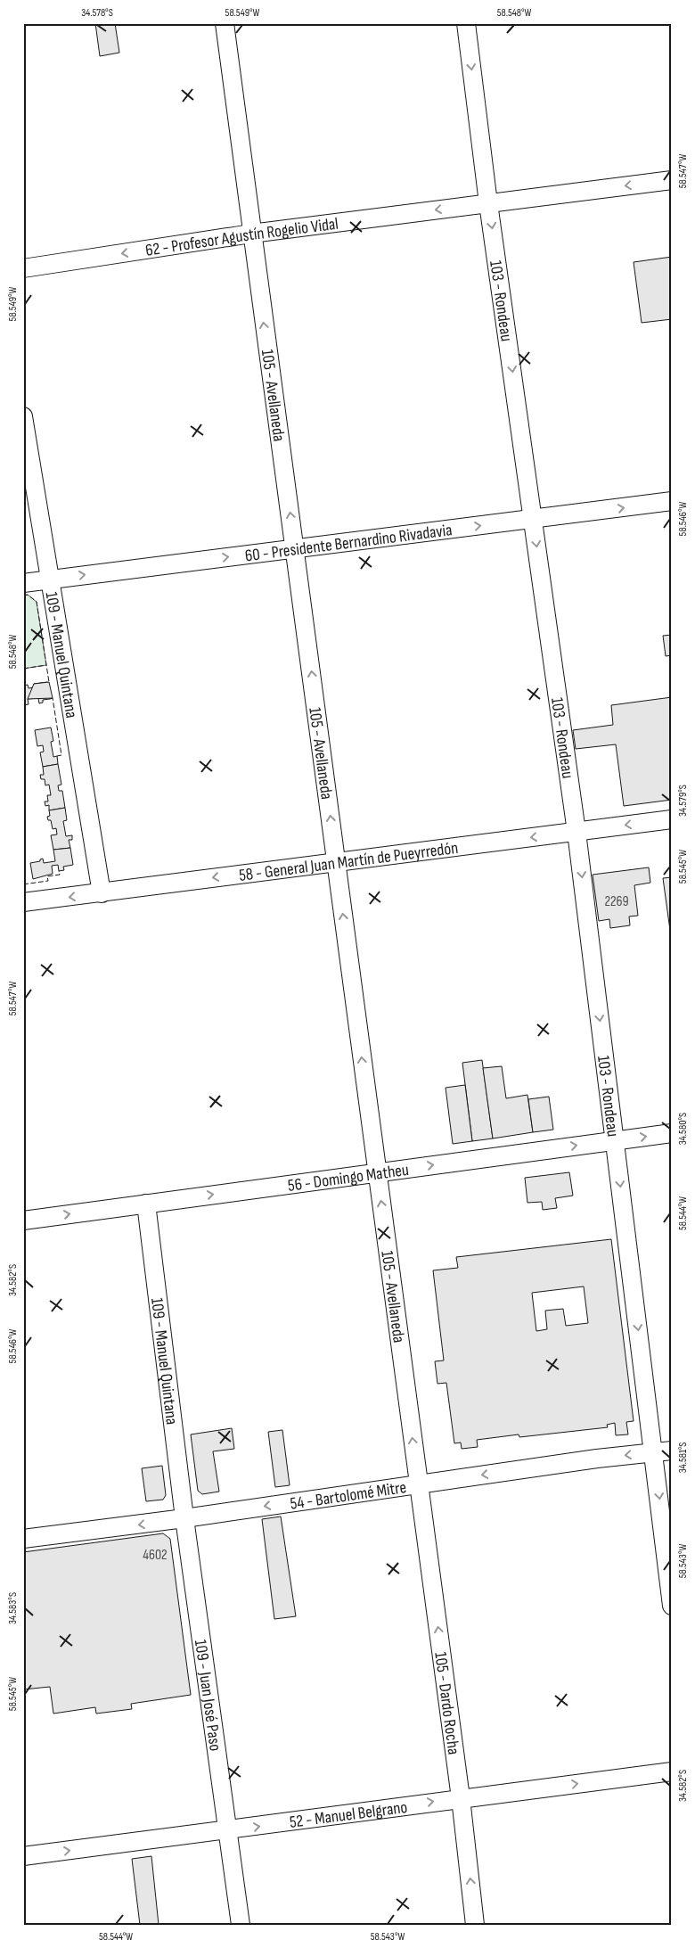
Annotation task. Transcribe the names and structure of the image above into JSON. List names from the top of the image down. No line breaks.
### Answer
{"streets":{"street":["62 - Profesor Agustín Rogelio Vidal","103 - Rondeau","105 - Avellaneda","60 - Presidente Bernardino Rivadavia","109 - Manuel Quintana","58 - General Juan Martín de Pueyrredón","56 - Domingo Matheu","54 - Bartolomé Mitre","109 - Juan José Paso","105 - Dardo Rocha","52 - Manuel Belgrano"]},"crossings":[["62 - Profesor Agustín Rogelio Vidal","103 - Rondeau"],["62 - Profesor Agustín Rogelio Vidal","105 - Avellaneda"],["103 - Rondeau","60 - Presidente Bernardino Rivadavia"],["103 - Rondeau","58 - General Juan Martín de Pueyrredón"],["103 - Rondeau","56 - Domingo Matheu"],["103 - Rondeau","54 - Bartolomé Mitre"],["105 - Avellaneda","60 - Presidente Bernardino Rivadavia"],["105 - Avellaneda","58 - General Juan Martín de Pueyrredón"],["105 - Avellaneda","56 - Domingo Matheu"],["105 - Avellaneda","54 - Bartolomé Mitre"],["105 - Avellaneda","105 - Dardo Rocha"],["60 - Presidente Bernardino Rivadavia","109 - Manuel Quintana"],["109 - Manuel Quintana","58 - General Juan Martín de Pueyrredón"],["109 - Manuel Quintana","56 - Domingo Matheu"],["109 - Manuel Quintana","54 - Bartolomé Mitre"],["109 - Manuel Quintana","109 - Juan José Paso"],["54 - Bartolomé Mitre","109 - Juan José Paso"],["54 - Bartolomé Mitre","105 - Dardo Rocha"],["109 - Juan José Paso","52 - Manuel Belgrano"],["105 - Dardo Rocha","52 - Manuel Belgrano"]],"one_way":["62 - Profesor Agustín Rogelio Vidal","103 - Rondeau","105 - Avellaneda","60 - Presidente Bernardino Rivadavia","58 - General Juan Martín de Pueyrredón","56 - Domingo Matheu","54 - Bartolomé Mitre","105 - Dardo Rocha","52 - Manuel Belgrano"],"house_numbers":["2269","4602"],"coordinates":["34.578°S","58.549°W","58.548°W","58.547°W","58.546°W","34.579°S","58.545°W","34.580°S","58.544°W","34.582°S","34.581°S","58.543°W","34.583°S"]}
